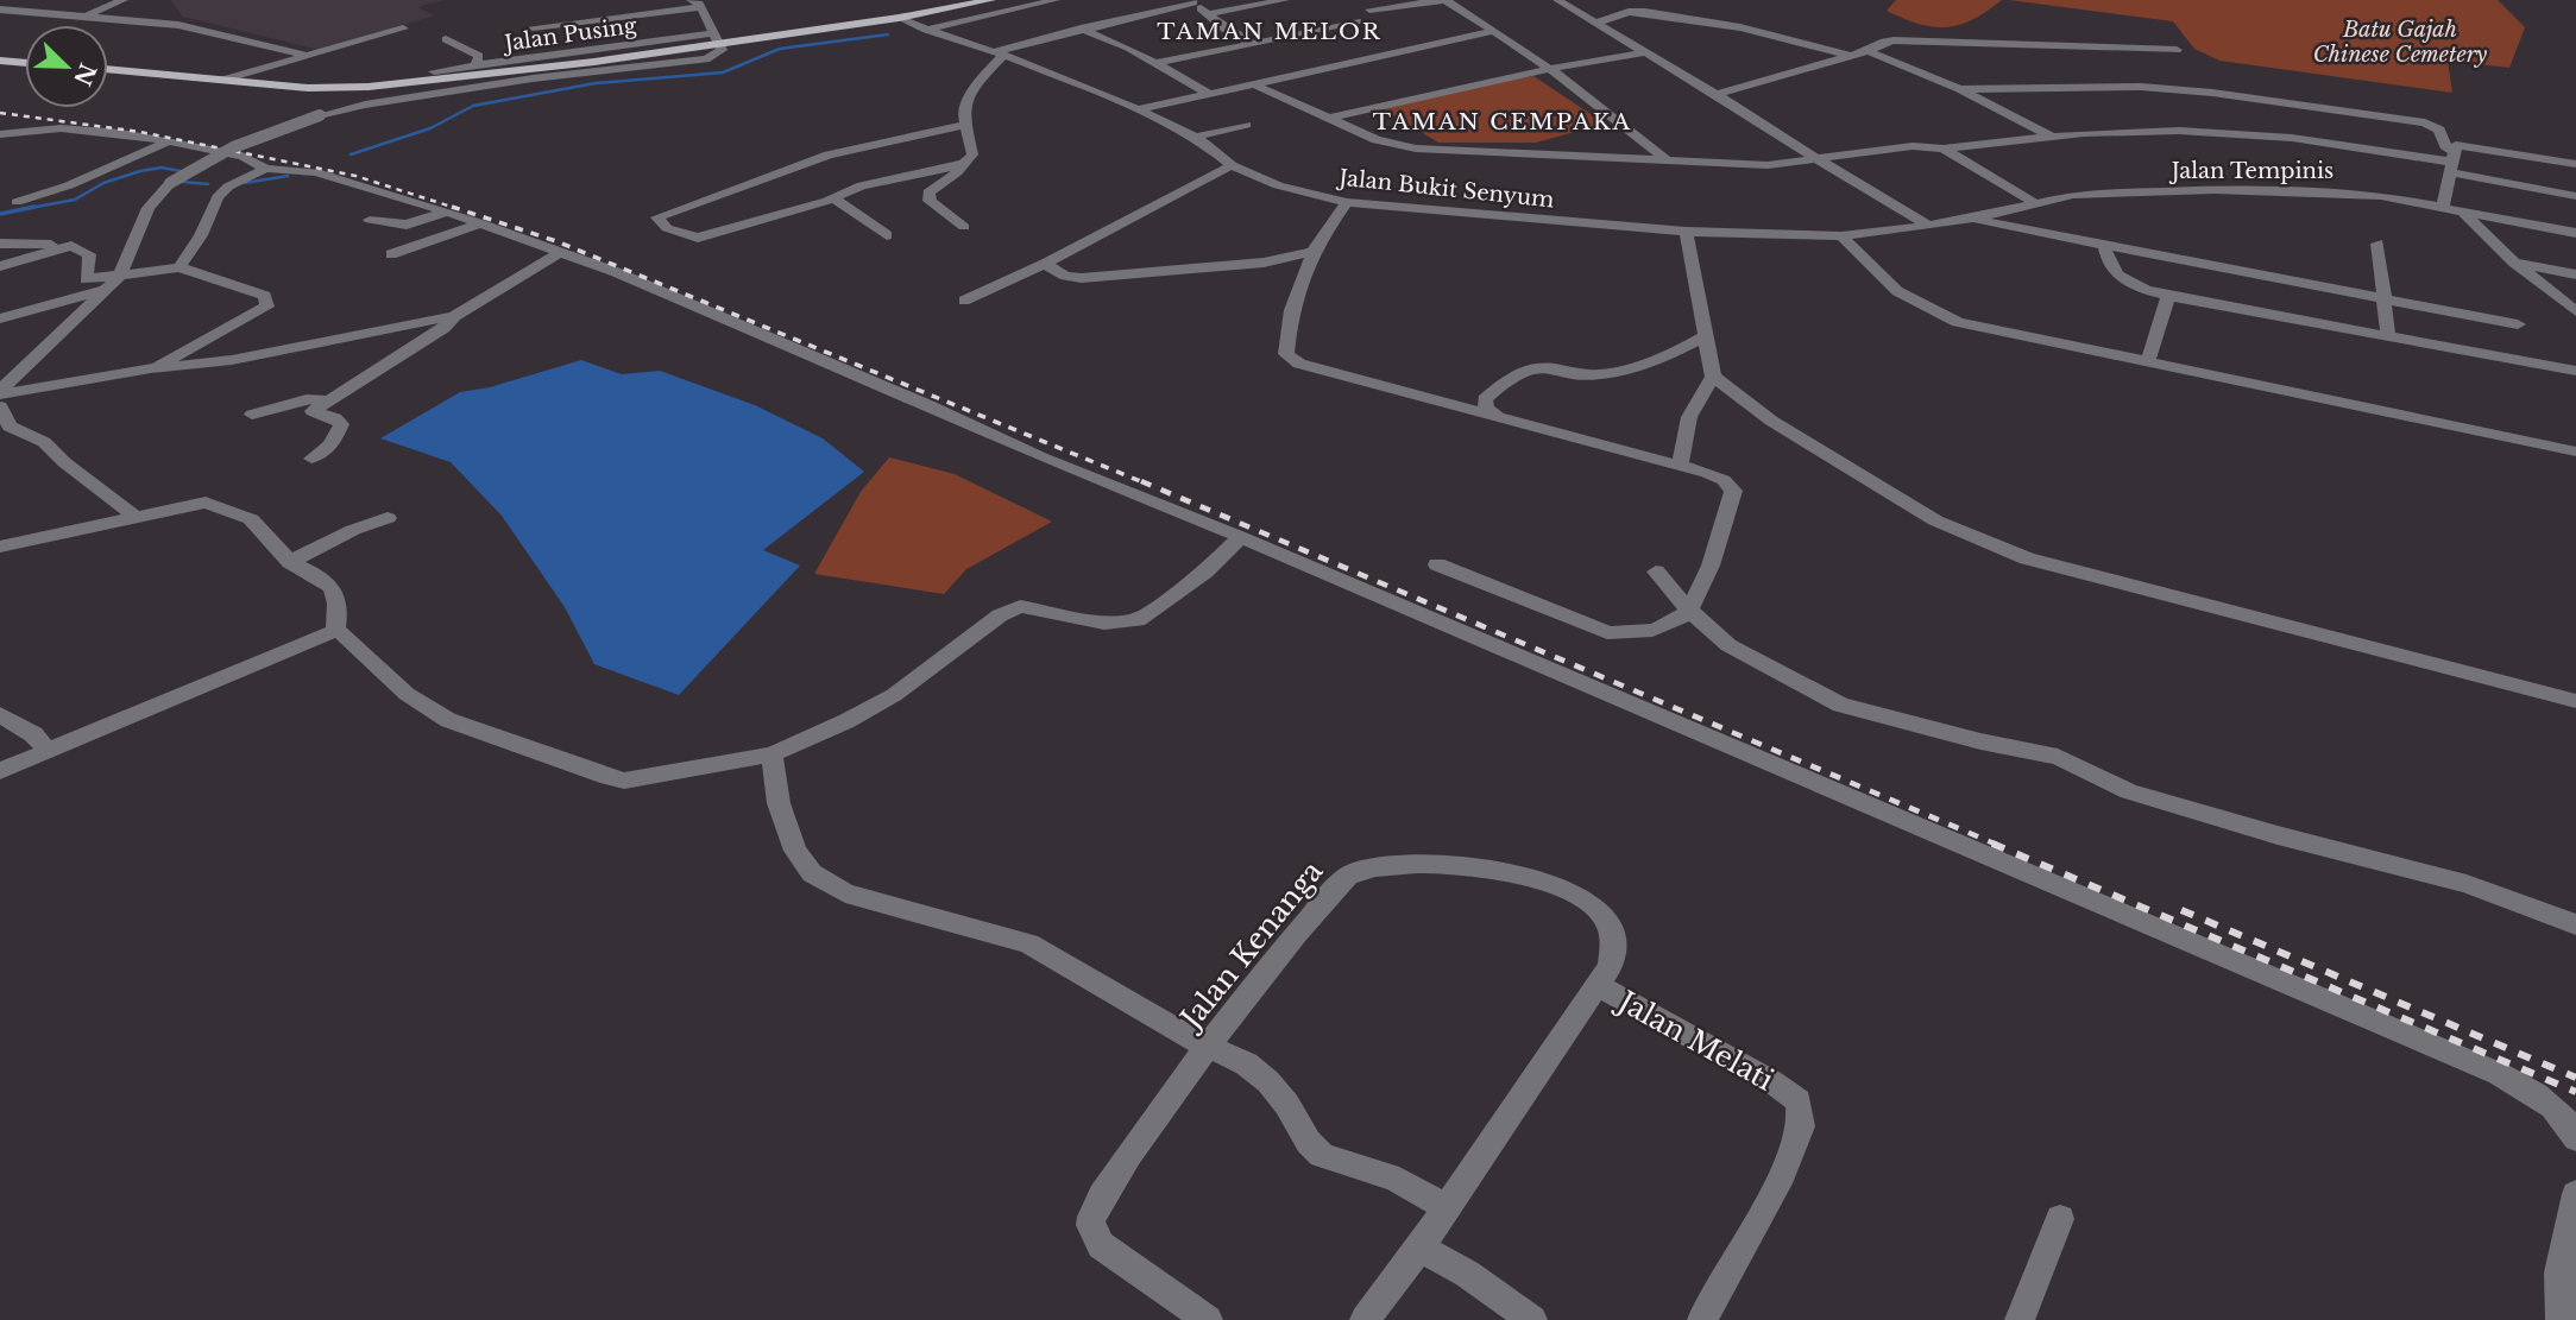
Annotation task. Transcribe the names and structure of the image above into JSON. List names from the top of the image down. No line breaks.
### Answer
{"streets":{"street":["Jalan Pusing","Jalan Tempinis","Jalan Bukit Senyum","Jalan Kenanga","Jalan Melati"]},"crossings":[["Jalan Tempinis","Jalan Bukit Senyum"],["Jalan Kenanga","Jalan Melati"]],"districts":["TAMAN MELOR","TAMAN CEMPAKA"],"parks":["Batu Gajah Chinese Cemetery"],"north":"bottom right"}
